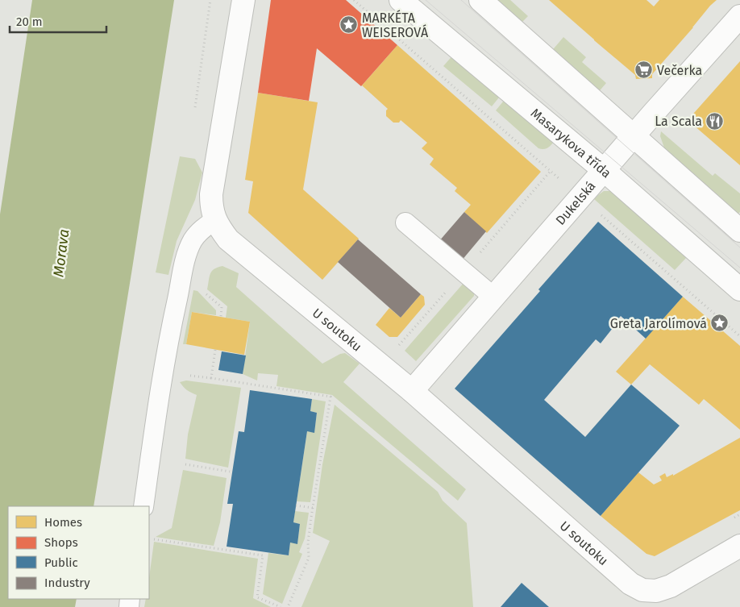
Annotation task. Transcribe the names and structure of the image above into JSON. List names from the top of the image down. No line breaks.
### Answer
{"streets":{"street":["Masarykova třída","Dukelská","U soutoku"]},"crossings":[["Masarykova třída","Dukelská"],["Dukelská","U soutoku"]],"water":["Morava"],"places":{"place":["MARKÉTA WEISEROVÁ","Greta Jarolímová"],"supermarket":["Večerka"],"restaurant":["La Scala"]},"legend":["Homes","Shops","Public","Industry"],"scale_bar":"20 m"}
